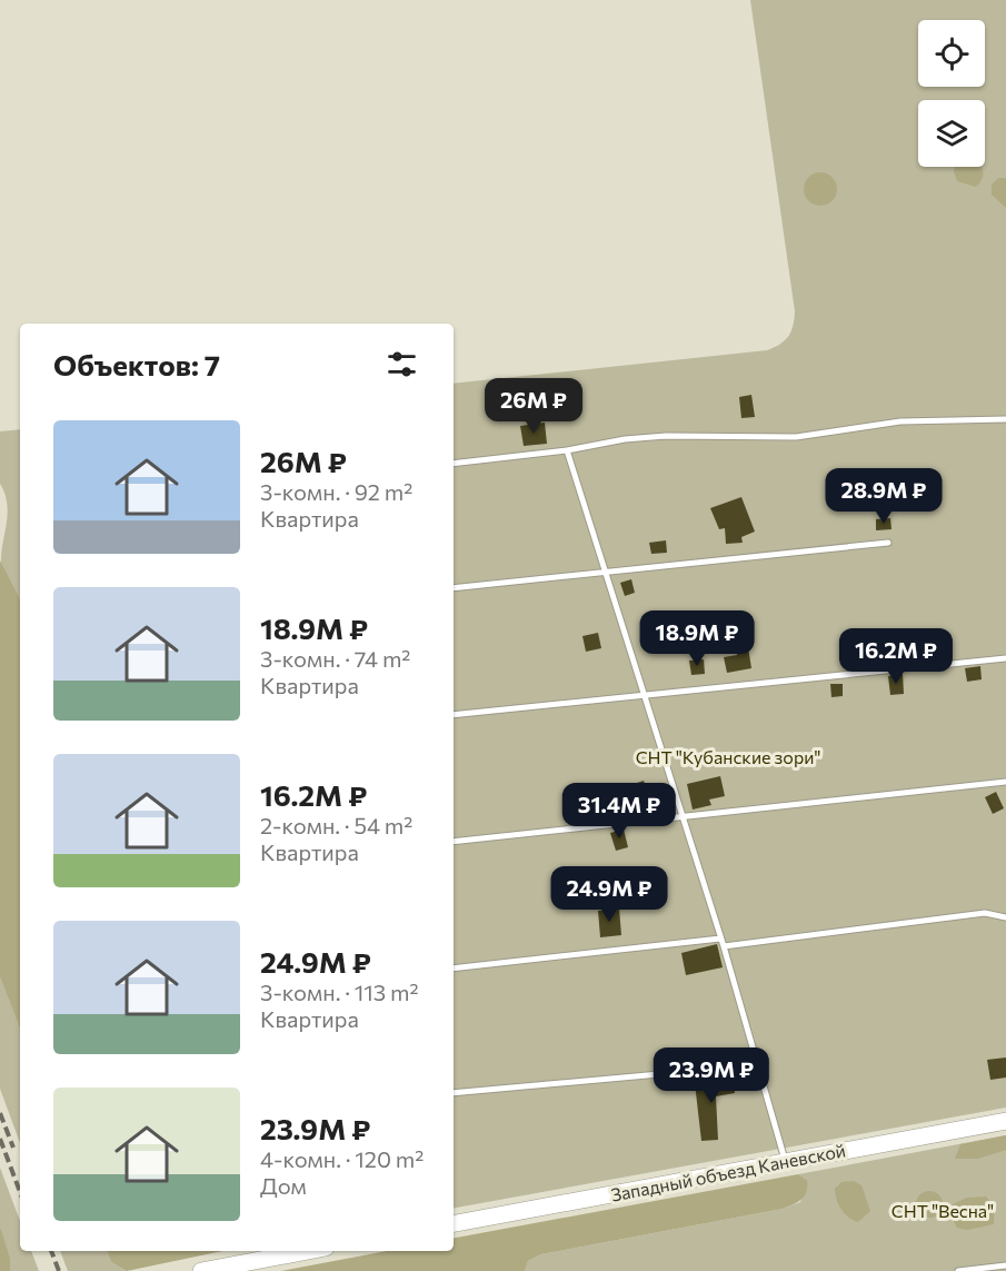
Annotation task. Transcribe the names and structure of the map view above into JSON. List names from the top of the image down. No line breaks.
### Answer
{"streets":{"main road":["Западный объезд Каневской"]},"parks":["СНТ \"Кубанские зори\"","СНТ \"Весна\""],"page":{"heading":"Объектов: 7","price":["26M ₽","28.9M ₽","18.9M ₽","16.2M ₽","31.4M ₽","24.9M ₽","23.9M ₽"],"list":[{"name":"26M ₽","note":"3-комн. · 92 m² · Квартира"},{"name":"18.9M ₽","note":"3-комн. · 74 m² · Квартира"},{"name":"16.2M ₽","note":"2-комн. · 54 m² · Квартира"},{"name":"24.9M ₽","note":"3-комн. · 113 m² · Квартира"},{"name":"23.9M ₽","note":"4-комн. · 120 m² · Дом"}]}}
